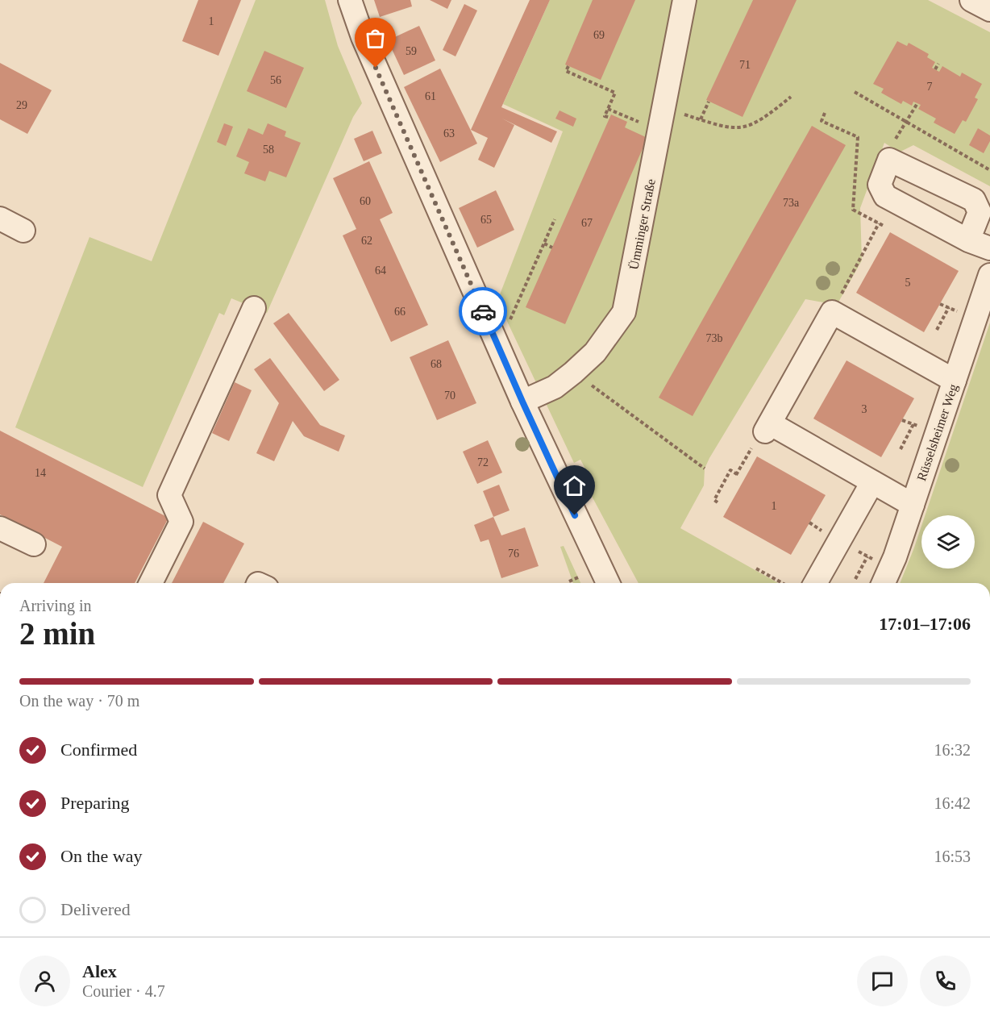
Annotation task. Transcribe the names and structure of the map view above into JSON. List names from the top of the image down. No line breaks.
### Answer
{"streets":{"street":["Ümminger Straße","Rüsselsheimer Weg"]},"house_numbers":["1","69","59","71","56","7","61","29","63","58","60","73a","65","67","62","64","5","66","73b","68","70","3","72","14","1","76"],"page":{"heading":["2 min","Arriving in","17:01–17:06"],"panel":["Alex","Courier · 4.7"],"bar":"On the way · 70 m","list":[["Confirmed","16:32"],["Preparing","16:42"],["On the way","16:53"],"Delivered"]}}
